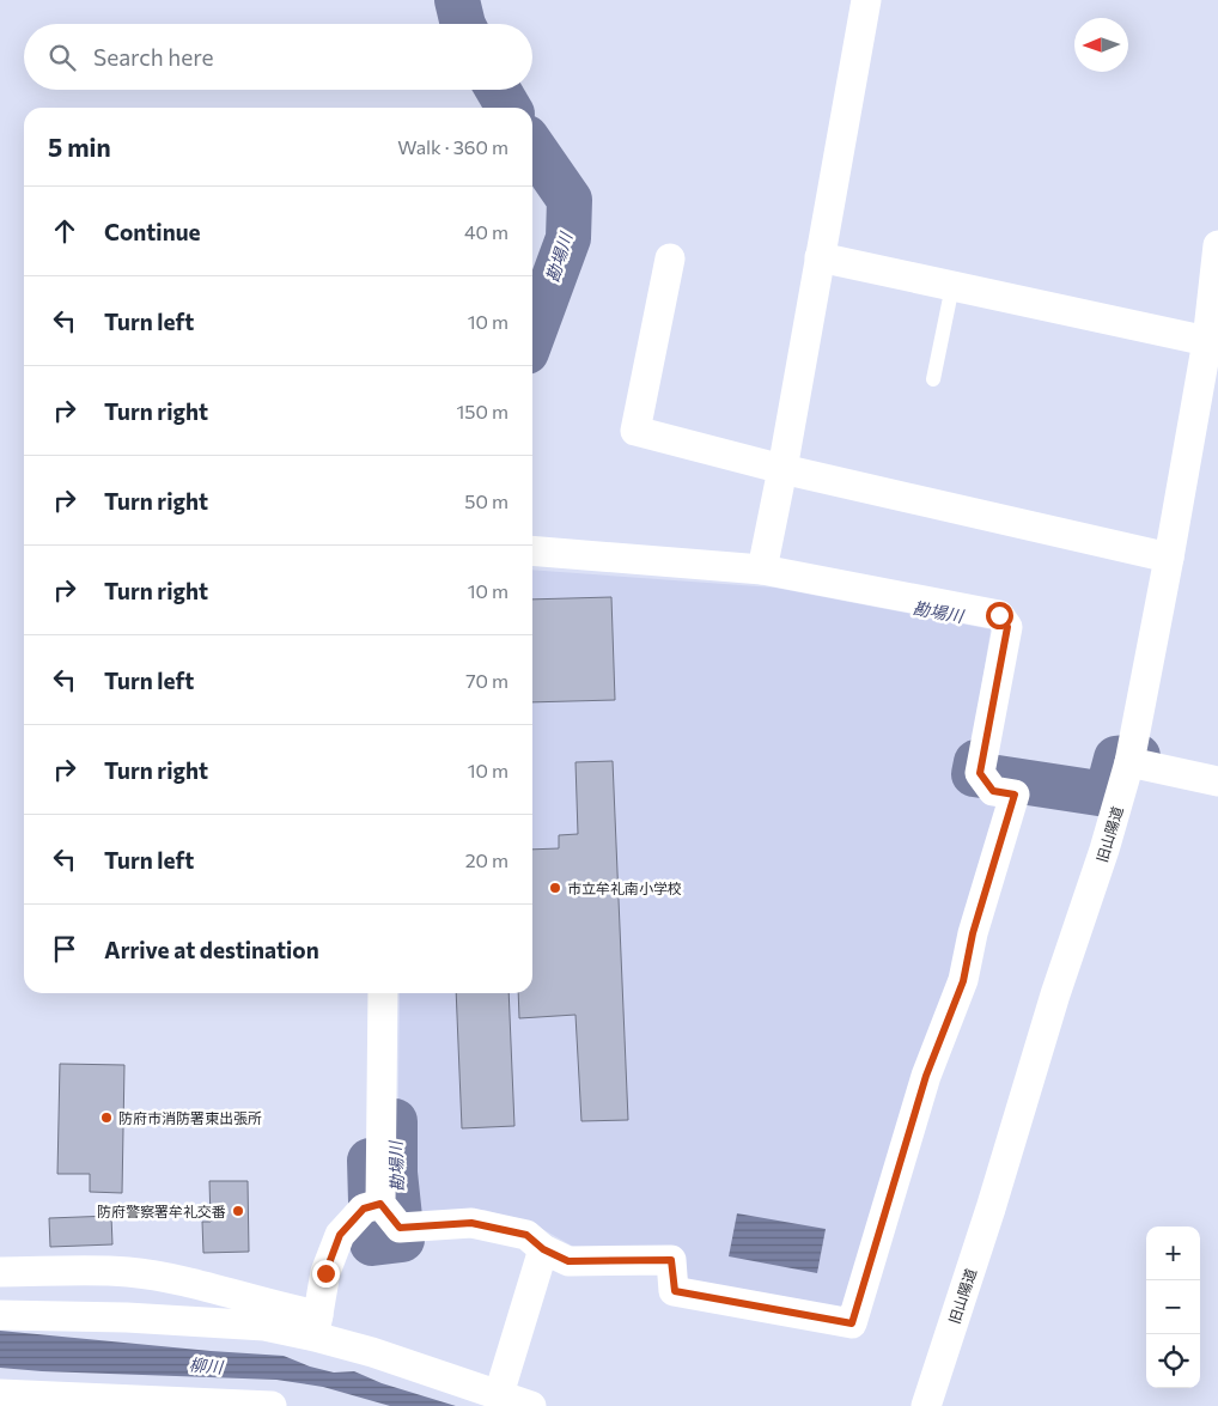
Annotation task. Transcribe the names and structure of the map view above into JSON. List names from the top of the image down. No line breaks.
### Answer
{"streets":{"street":["旧山陽道"]},"water":["勘場川","柳川"],"places":["市立牟礼南小学校","防府市消防署東出張所","防府警察署牟礼交番"],"north":"left","page":{"search":"Search here","heading":["5 min","Walk · 360 m"],"list":[["Continue","40 m"],["Turn left","10 m"],["Turn right","150 m"],["Turn right","50 m"],["Turn right","10 m"],["Turn left","70 m"],["Turn right","10 m"],["Turn left","20 m"],"Arrive at destination"],"map_buttons":["+","−"]}}
